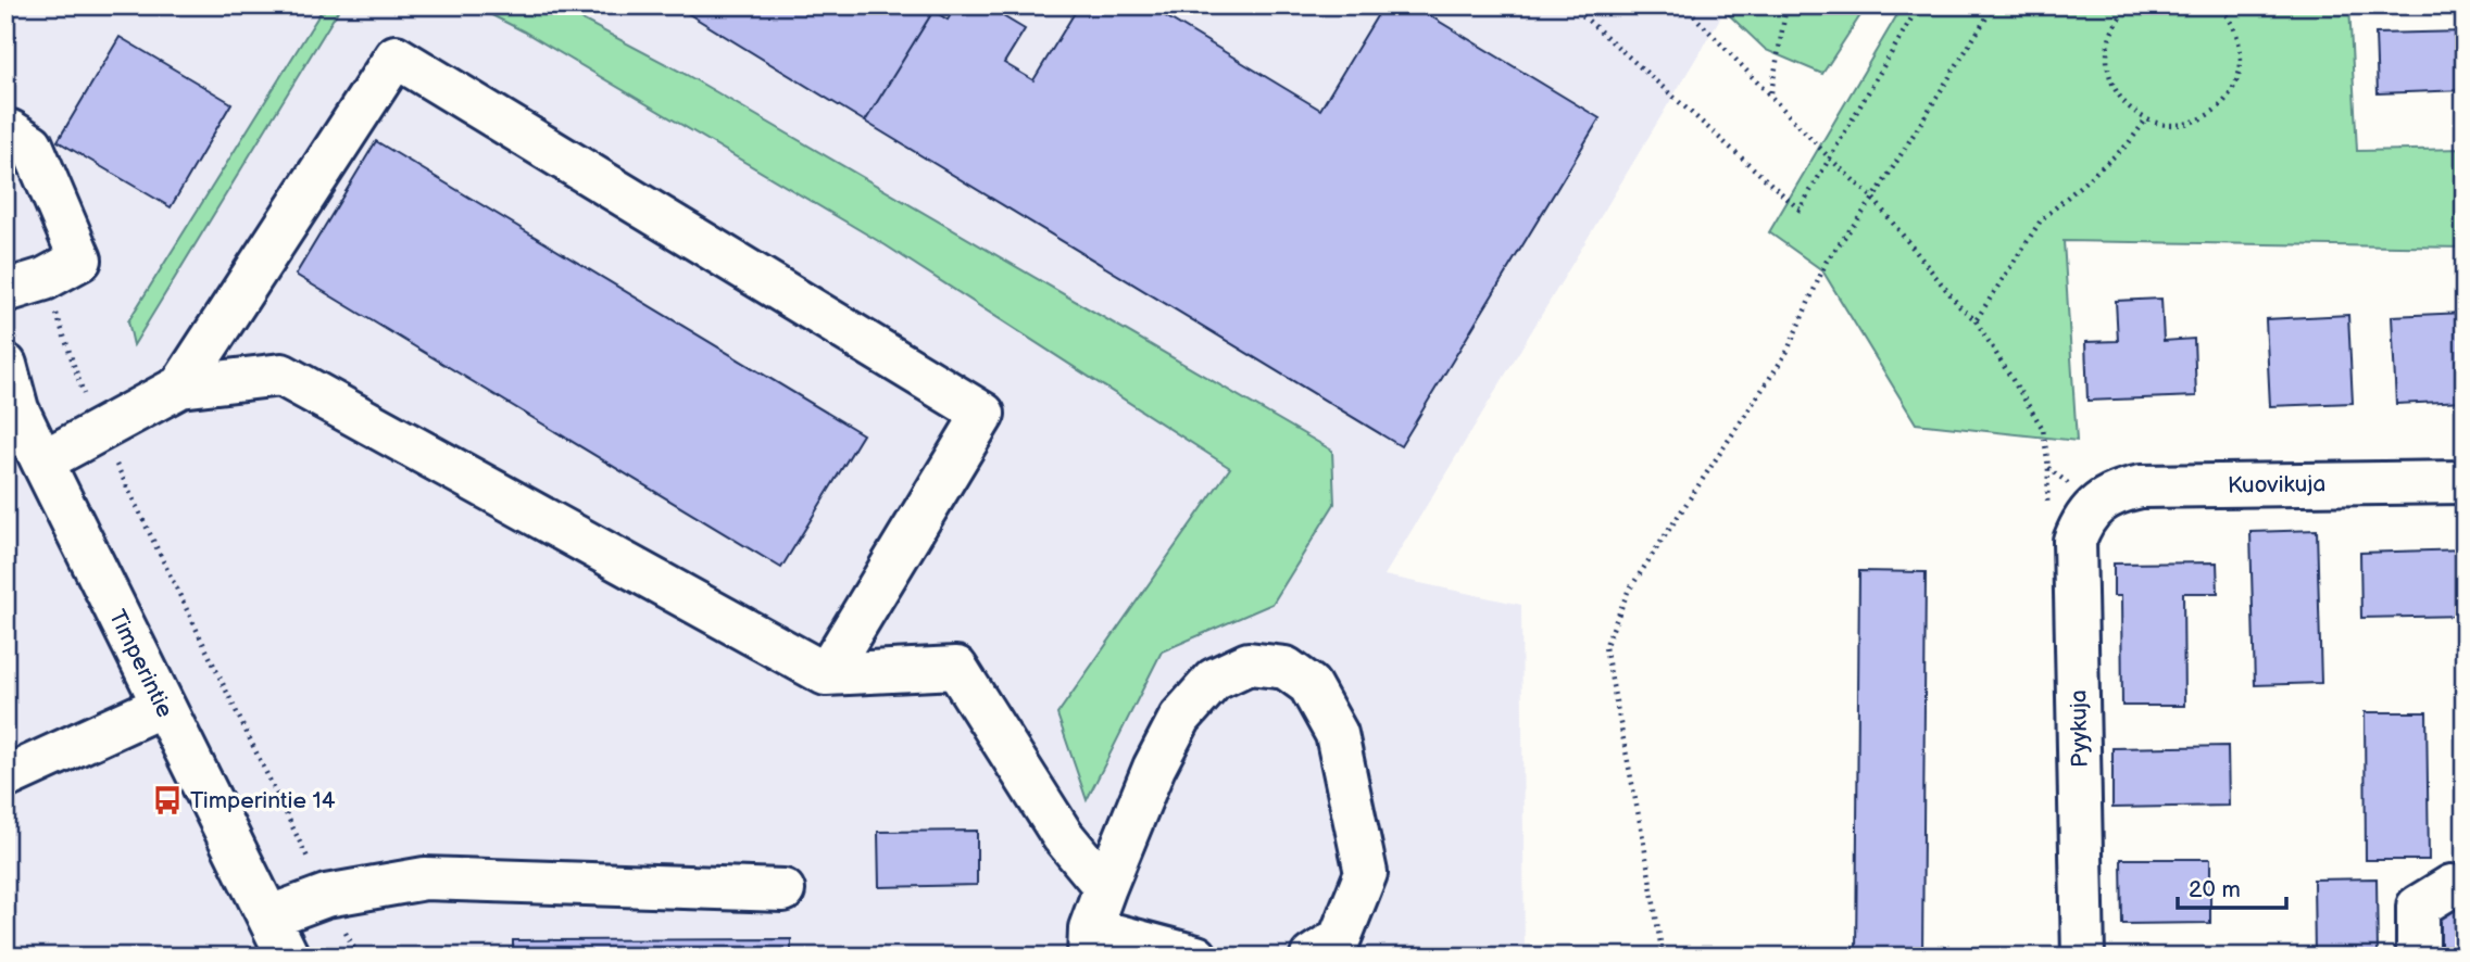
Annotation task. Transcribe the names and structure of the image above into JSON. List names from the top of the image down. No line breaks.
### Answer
{"streets":{"street":["Kuovikuja","Timperintie","Pyykuja"]},"crossings":[["Kuovikuja","Pyykuja"]],"places":{"bus stop":["Timperintie 14"]},"scale_bar":"20 m"}
